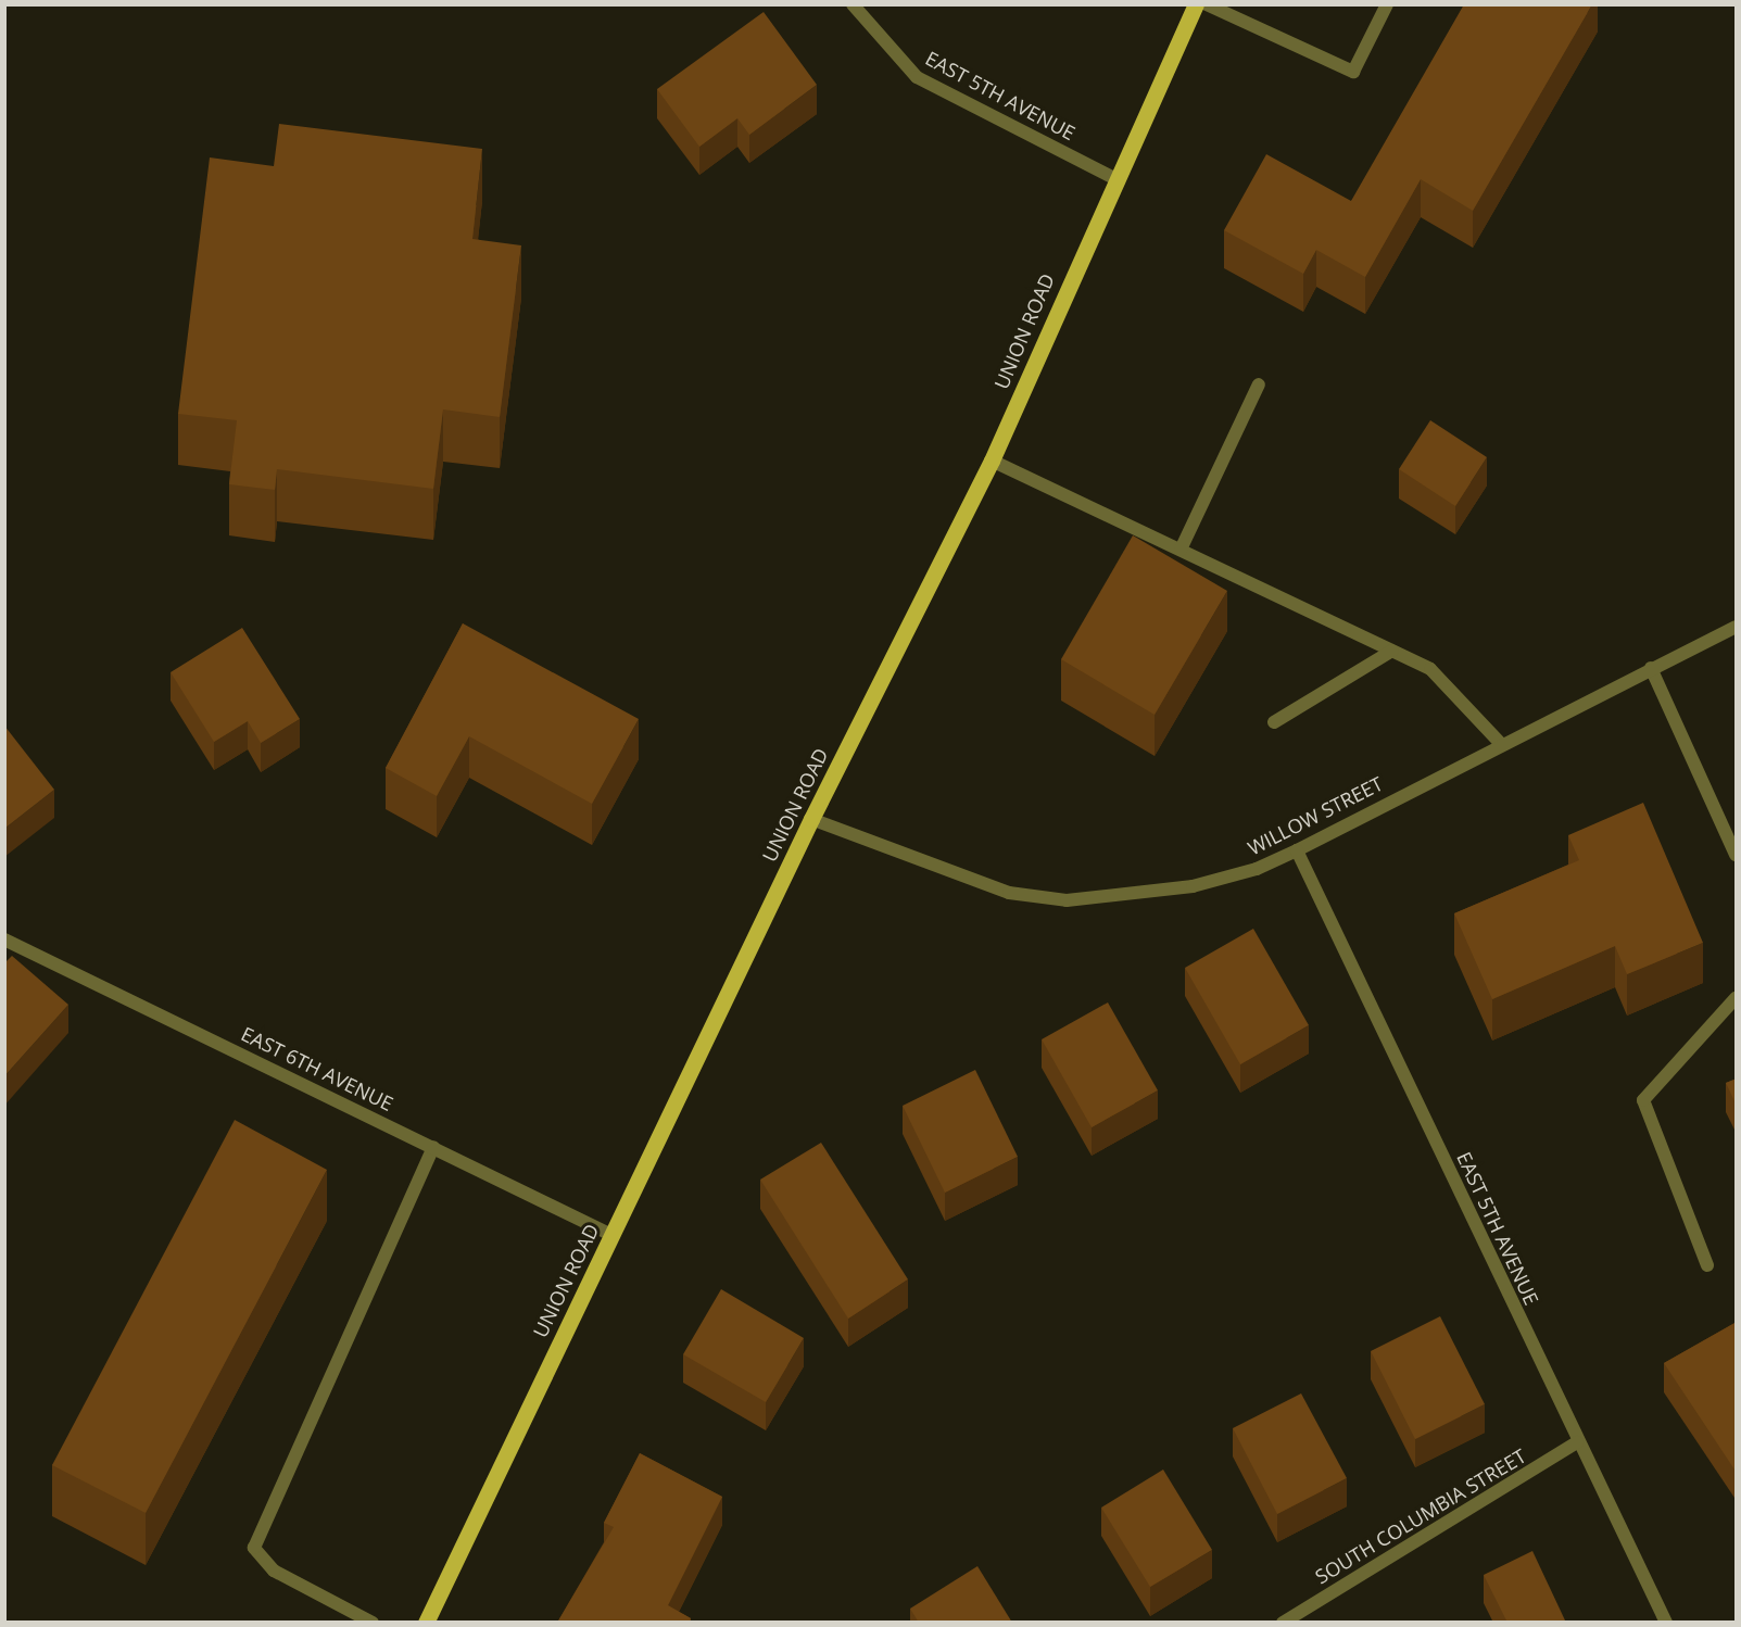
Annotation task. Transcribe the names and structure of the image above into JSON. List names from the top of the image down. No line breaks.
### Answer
{"streets":{"main road":["UNION ROAD"],"street":["EAST 5TH AVENUE","WILLOW STREET","EAST 6TH AVENUE","SOUTH COLUMBIA STREET"]},"crossings":[["EAST 5TH AVENUE","UNION ROAD"],["EAST 5TH AVENUE","WILLOW STREET"],["EAST 5TH AVENUE","SOUTH COLUMBIA STREET"],["UNION ROAD","WILLOW STREET"],["UNION ROAD","EAST 6TH AVENUE"]]}
